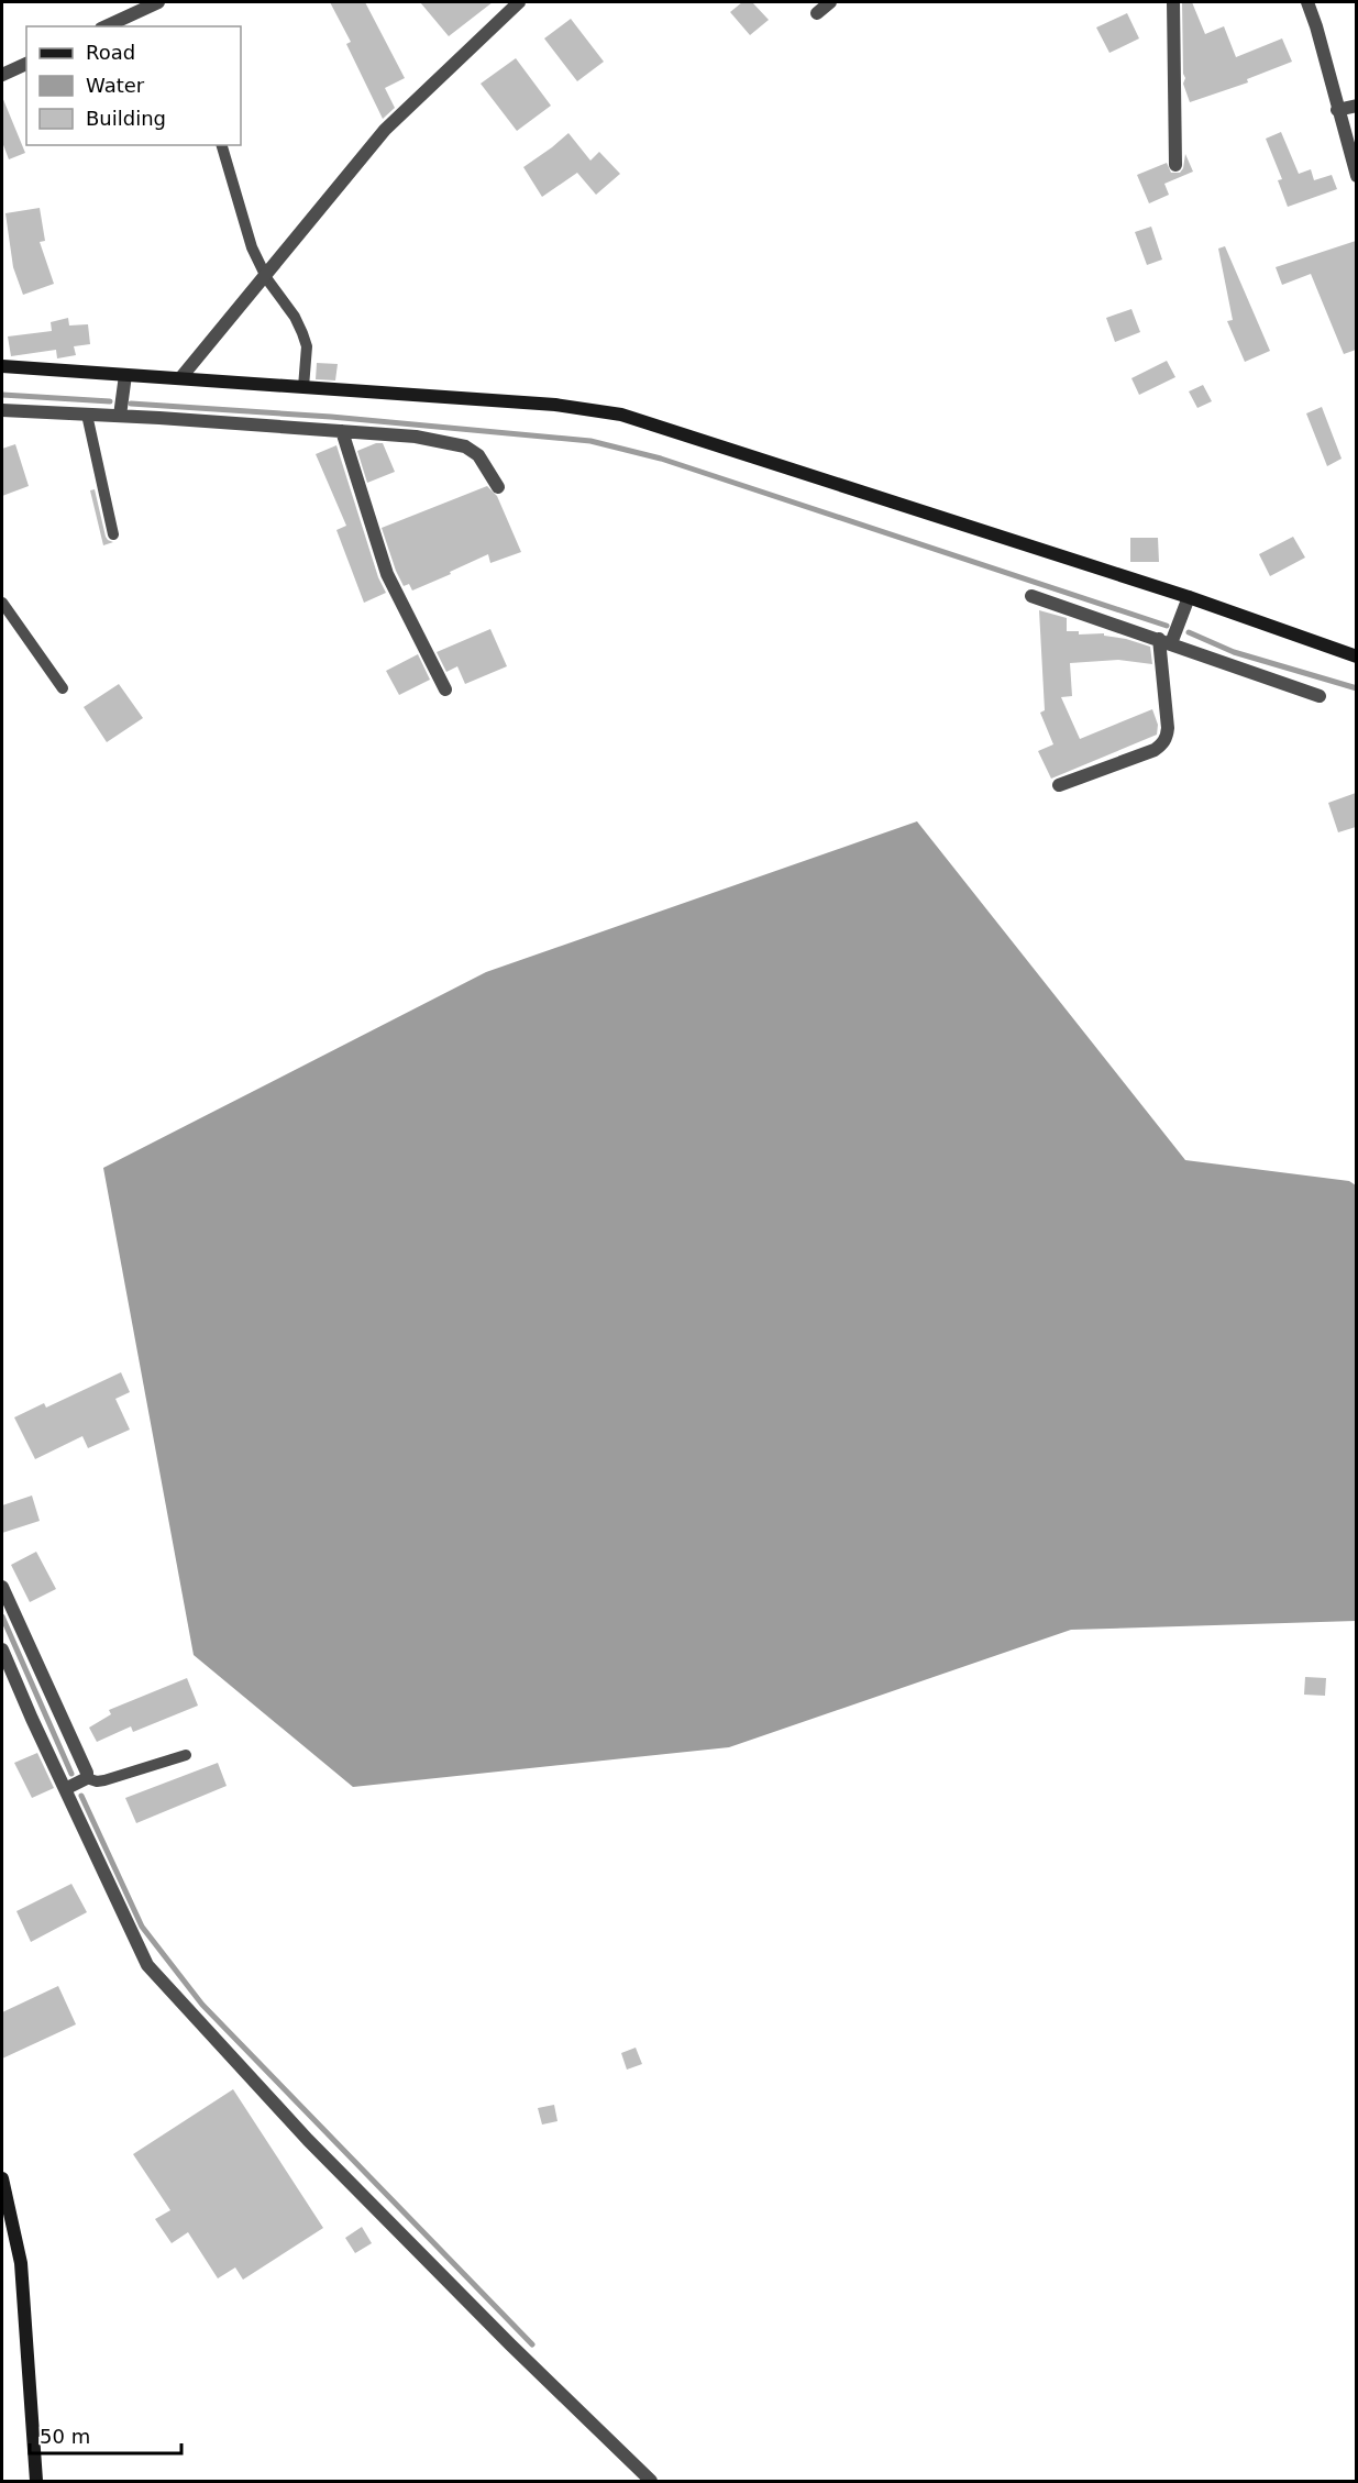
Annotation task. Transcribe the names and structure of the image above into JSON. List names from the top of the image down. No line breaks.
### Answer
{"legend":["Road","Water","Building"],"scale_bar":"50 m"}
